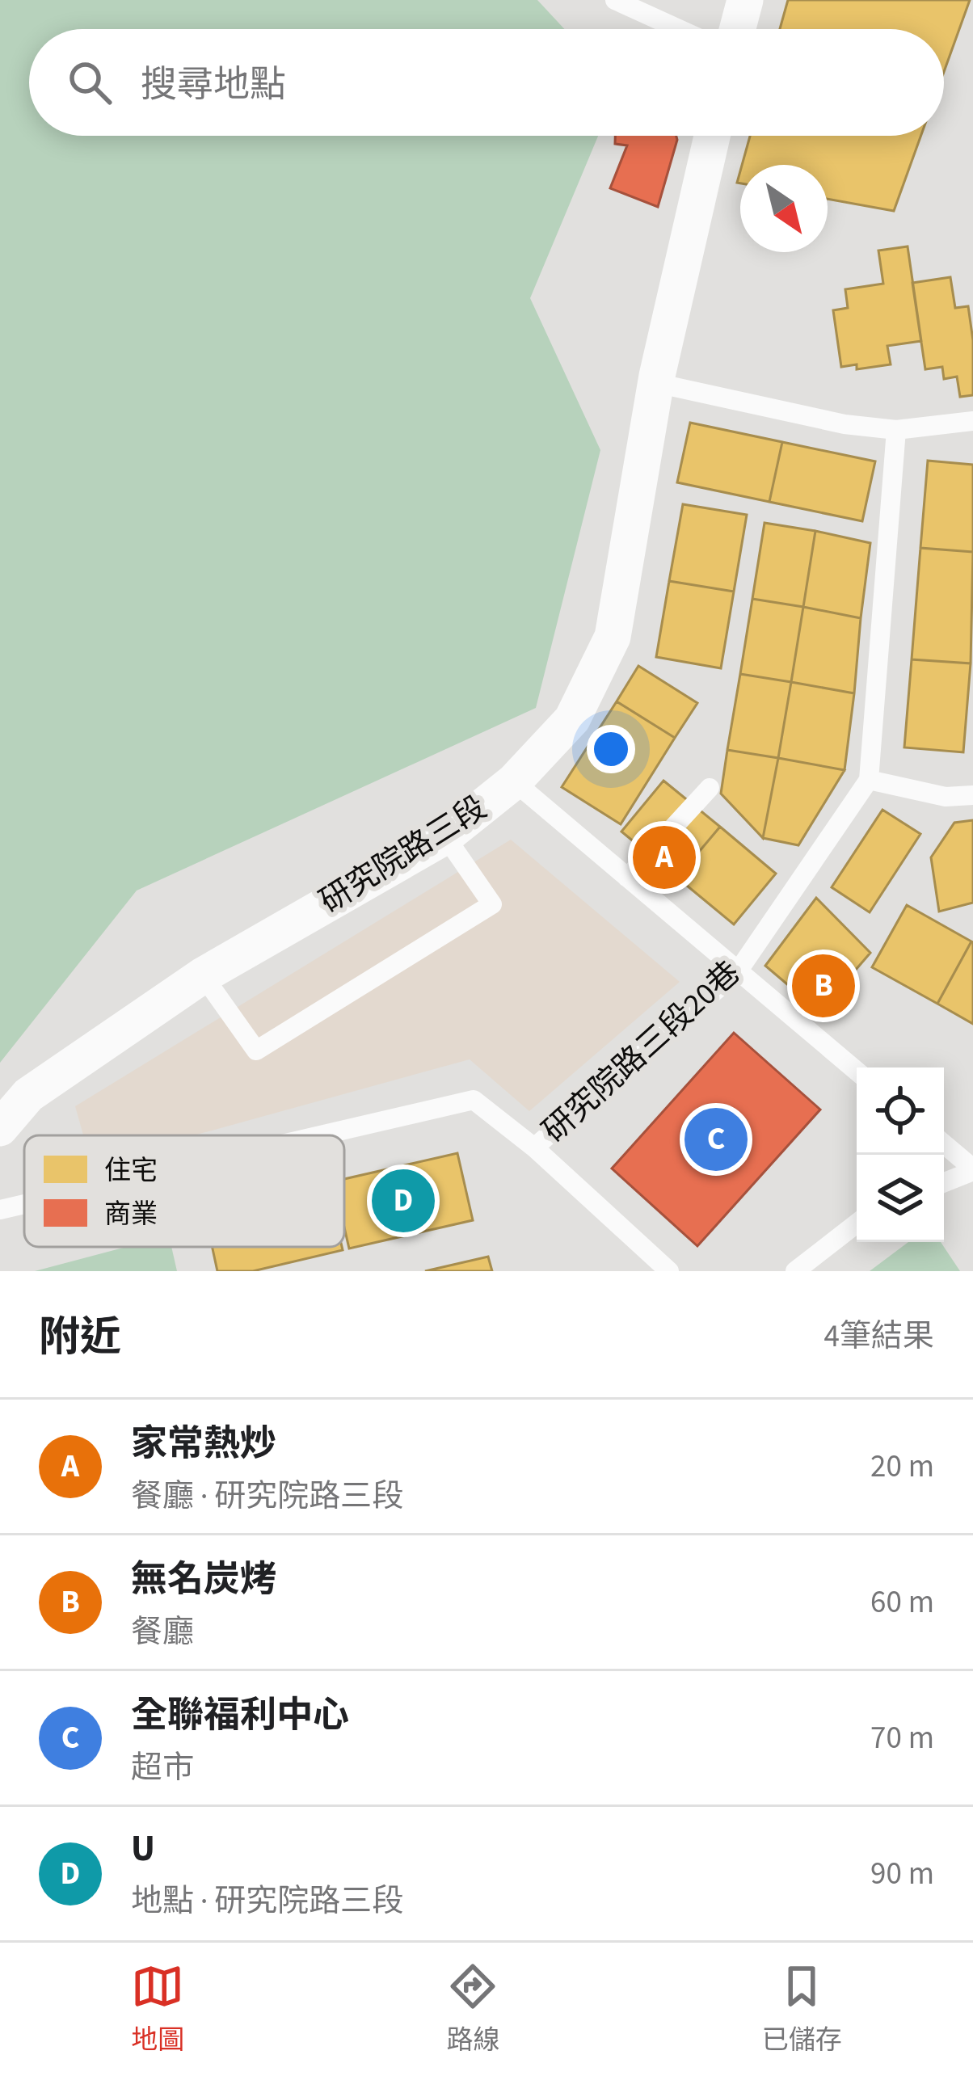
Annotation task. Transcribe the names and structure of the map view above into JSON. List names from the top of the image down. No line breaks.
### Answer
{"streets":{"street":["研究院路三段"],"lane":["研究院路三段20巷"]},"legend":["住宅","商業"],"north":"bottom right","page":{"search":"搜尋地點","pins":["A","B","C","D"],"heading":["附近","4筆結果"],"list":[{"mark":"A","name":"家常熱炒","note":"餐廳 · 研究院路三段","value":"20 m"},{"mark":"B","name":"無名炭烤","note":"餐廳","value":"60 m"},{"mark":"C","name":"全聯福利中心","note":"超市","value":"70 m"},{"mark":"D","name":"U","note":"地點 · 研究院路三段","value":"90 m"}],"nav":["地圖","路線","已儲存"]}}
